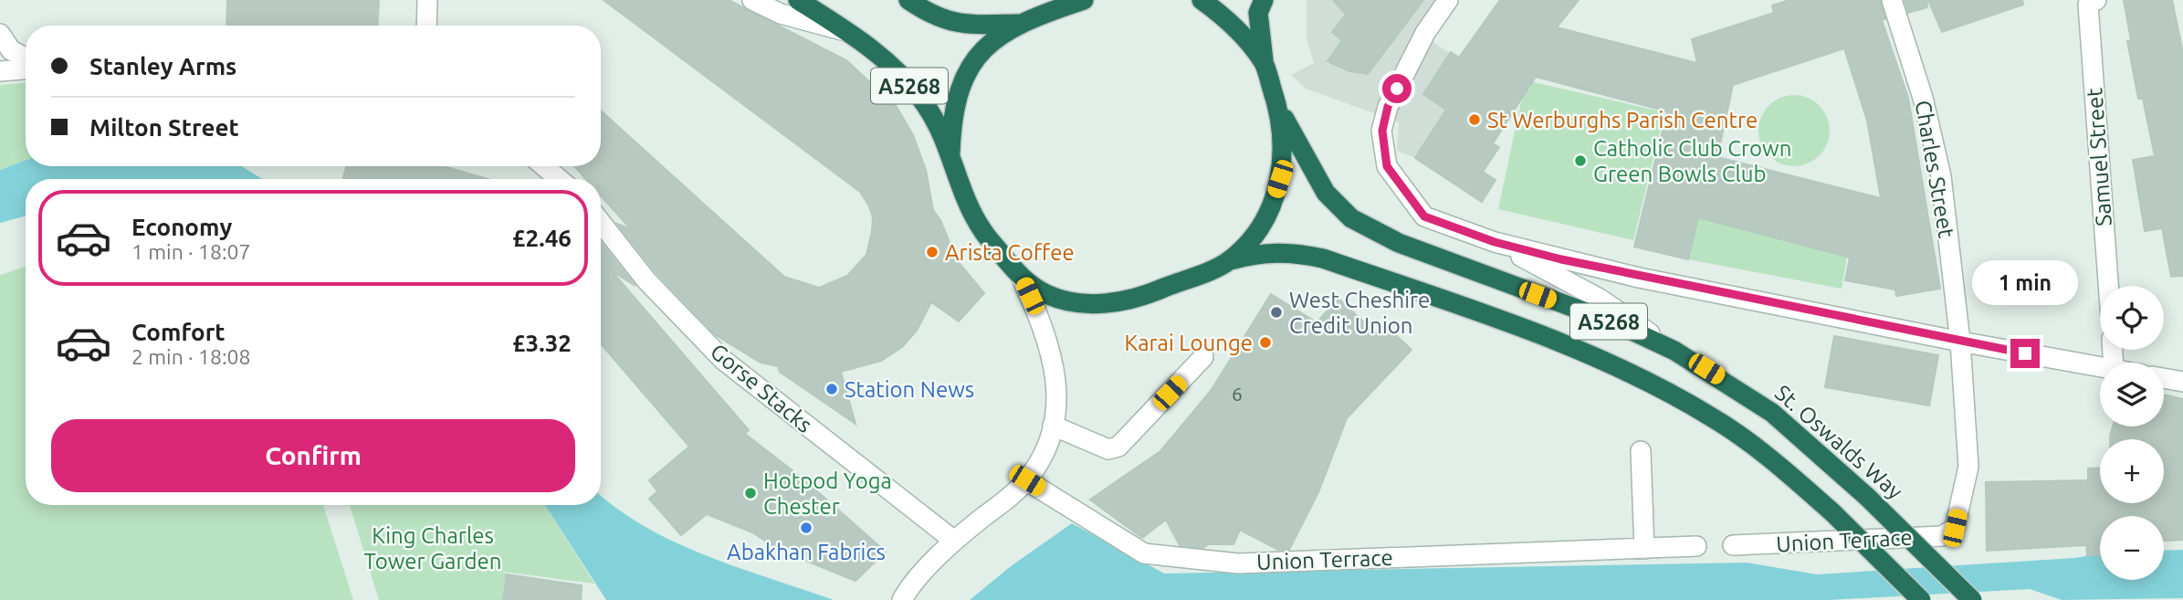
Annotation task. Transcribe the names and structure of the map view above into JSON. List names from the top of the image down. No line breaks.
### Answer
{"streets":{"highway":["A5268","St. Oswalds Way"],"street":["Samuel Street","Charles Street","Gorse Stacks","Union Terrace"]},"crossings":[["Charles Street","Union Terrace"]],"parks":["King Charles Tower Garden"],"places":["St Werburghs Parish Centre","Catholic Club Crown Green Bowls Club","Arista Coffee","West Cheshire Credit Union","Karai Lounge","Station News","Hotpod Yoga Chester","Abakhan Fabrics"],"house_numbers":["6"],"page":{"banner":["Stanley Arms","Milton Street"],"list":[{"name":"Economy","note":"1 min · 18:07","value":"£2.46"},{"name":"Comfort","note":"2 min · 18:08","value":"£3.32"}],"bubble":"1 min","map_buttons":["+","−"],"buttons":"Confirm"}}
